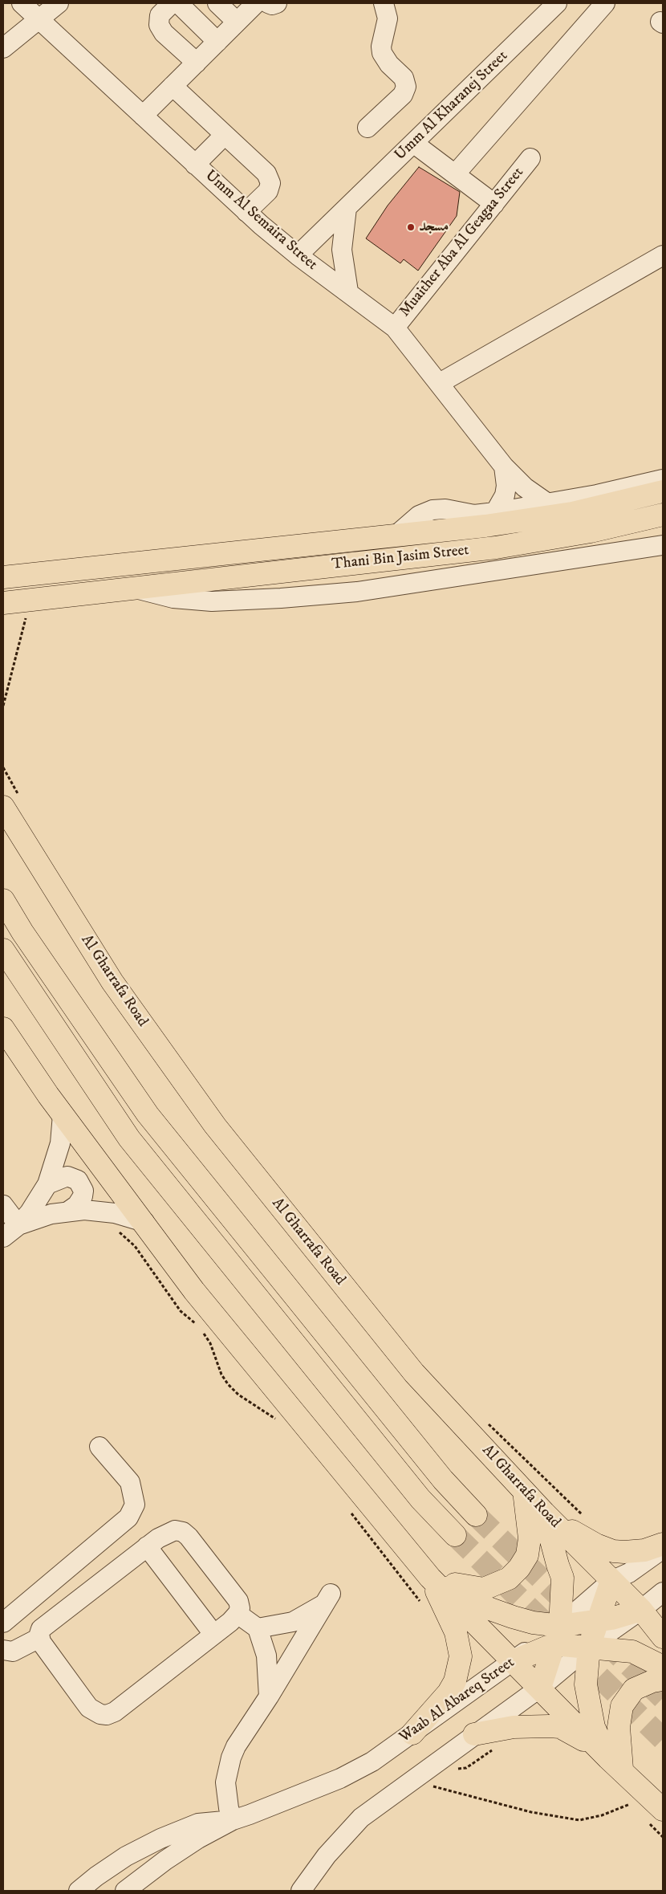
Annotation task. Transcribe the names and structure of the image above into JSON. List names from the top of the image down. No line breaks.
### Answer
{"streets":{"main road":["Thani Bin Jasim Street","Al Gharrafa Road"],"street":["Umm Al Kharanej Street","Umm Al Semaira Street","Muaither Aba Al Geagaa Street","Waab Al Abareq Street"]},"crossings":[["Umm Al Kharanej Street","Umm Al Semaira Street"],["Umm Al Semaira Street","Muaither Aba Al Geagaa Street"],["Umm Al Semaira Street","Thani Bin Jasim Street"]],"places":["مسجد"]}
